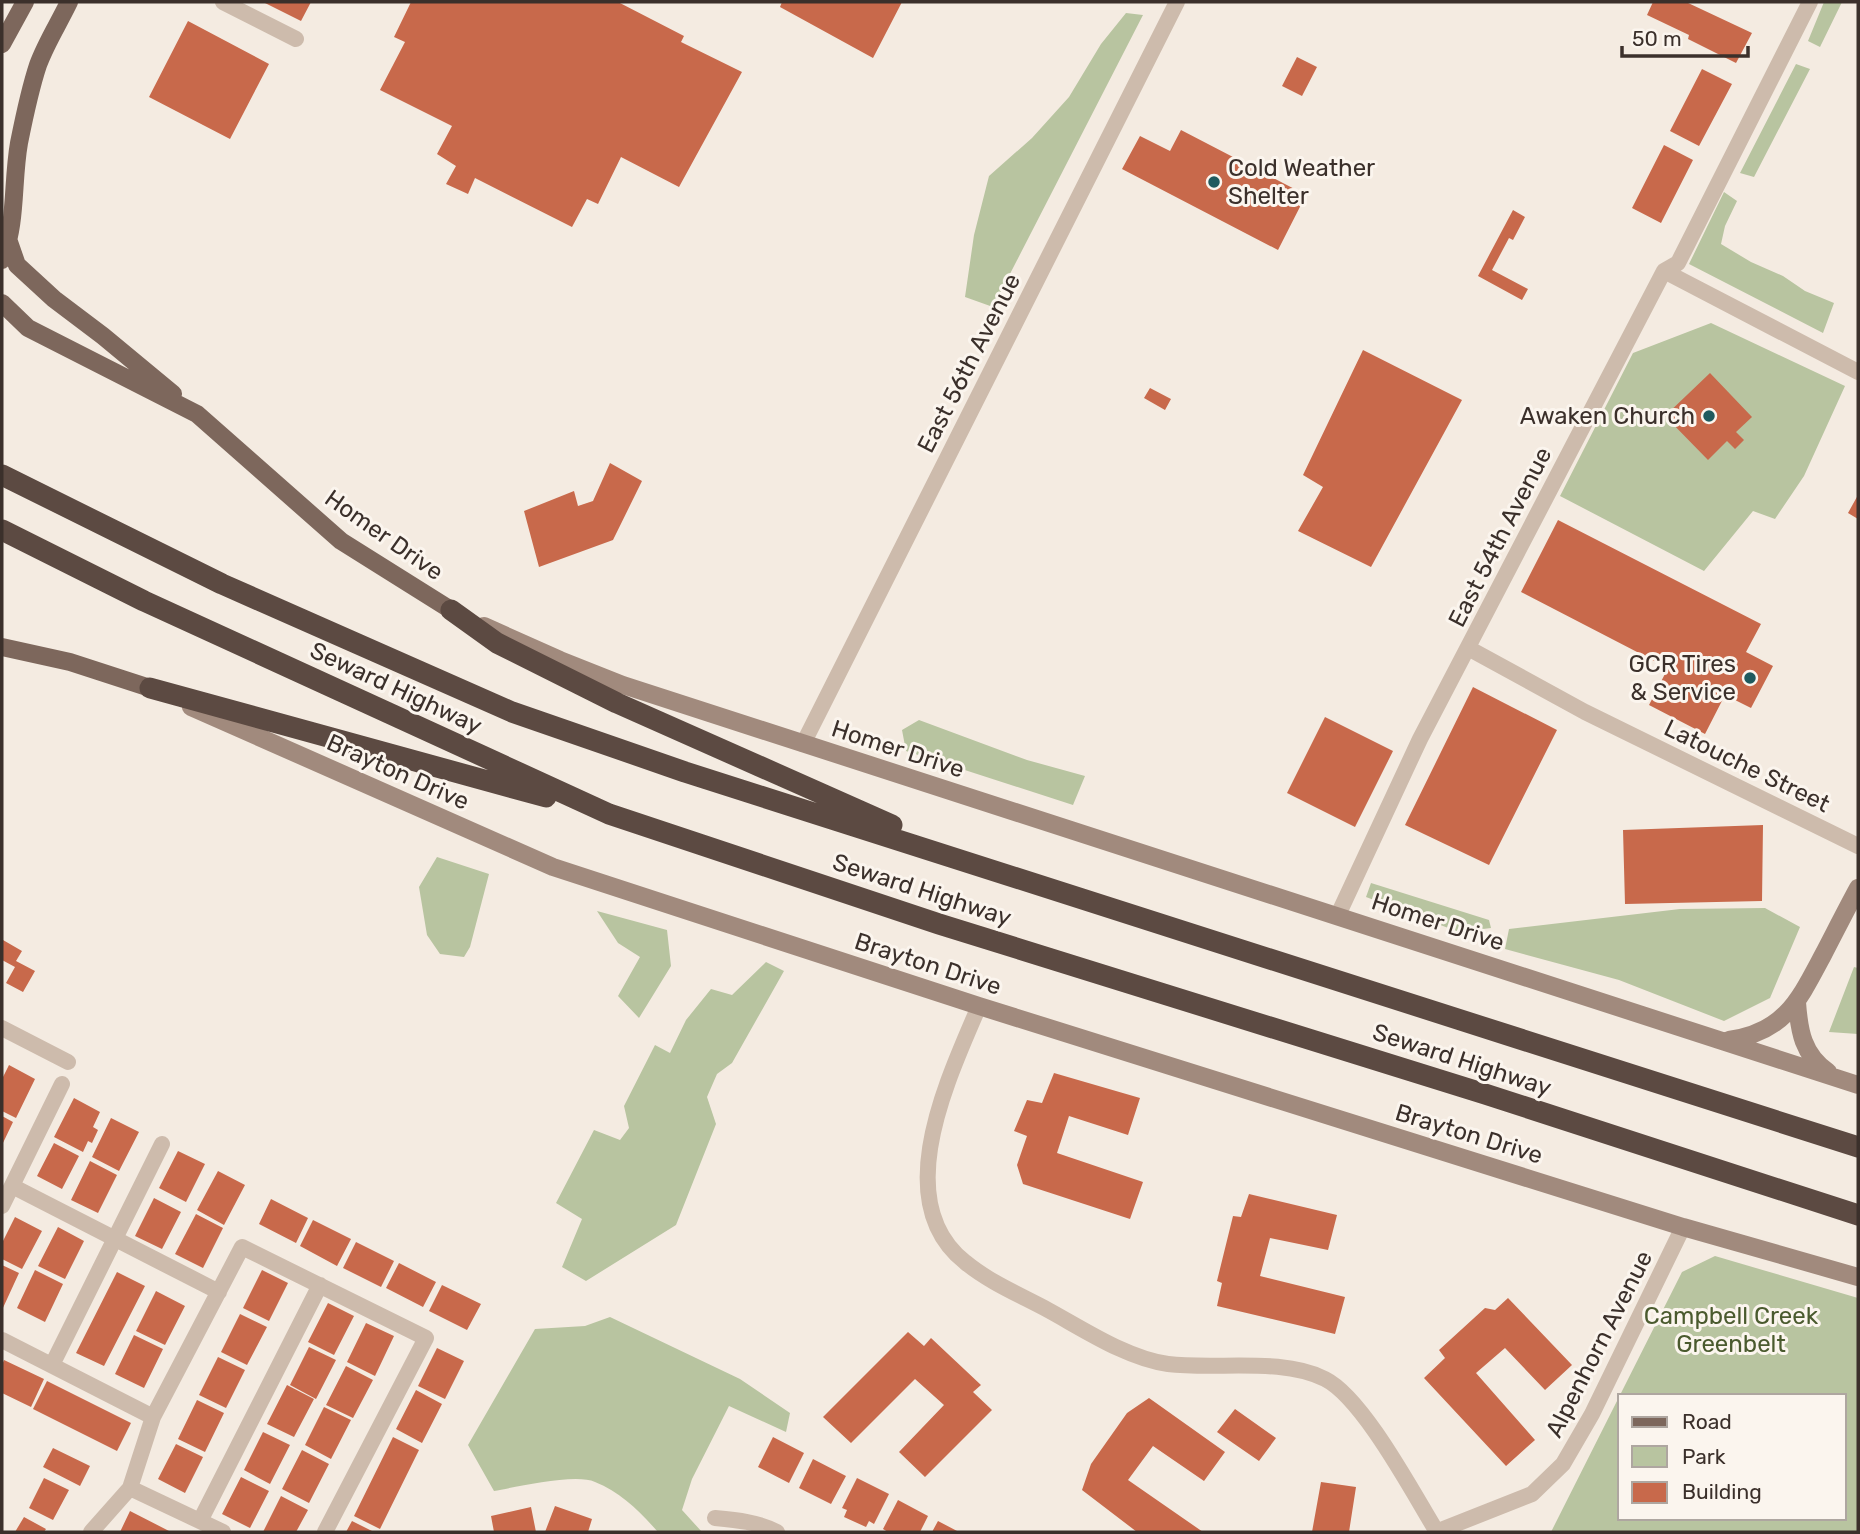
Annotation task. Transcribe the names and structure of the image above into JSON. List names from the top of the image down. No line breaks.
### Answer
{"streets":{"highway":["Seward Highway"],"main road":["Homer Drive","Brayton Drive"],"street":["East 56th Avenue","East 54th Avenue","Latouche Street","Alpenhorn Avenue"]},"crossings":[["East 56th Avenue","Homer Drive"],["Homer Drive","East 54th Avenue"],["East 54th Avenue","Latouche Street"],["Brayton Drive","Alpenhorn Avenue"]],"parks":["Campbell Creek Greenbelt"],"places":["Cold Weather Shelter","Awaken Church","GCR Tires & Service"],"legend":["Road","Park","Building"],"scale_bar":"50 m"}
